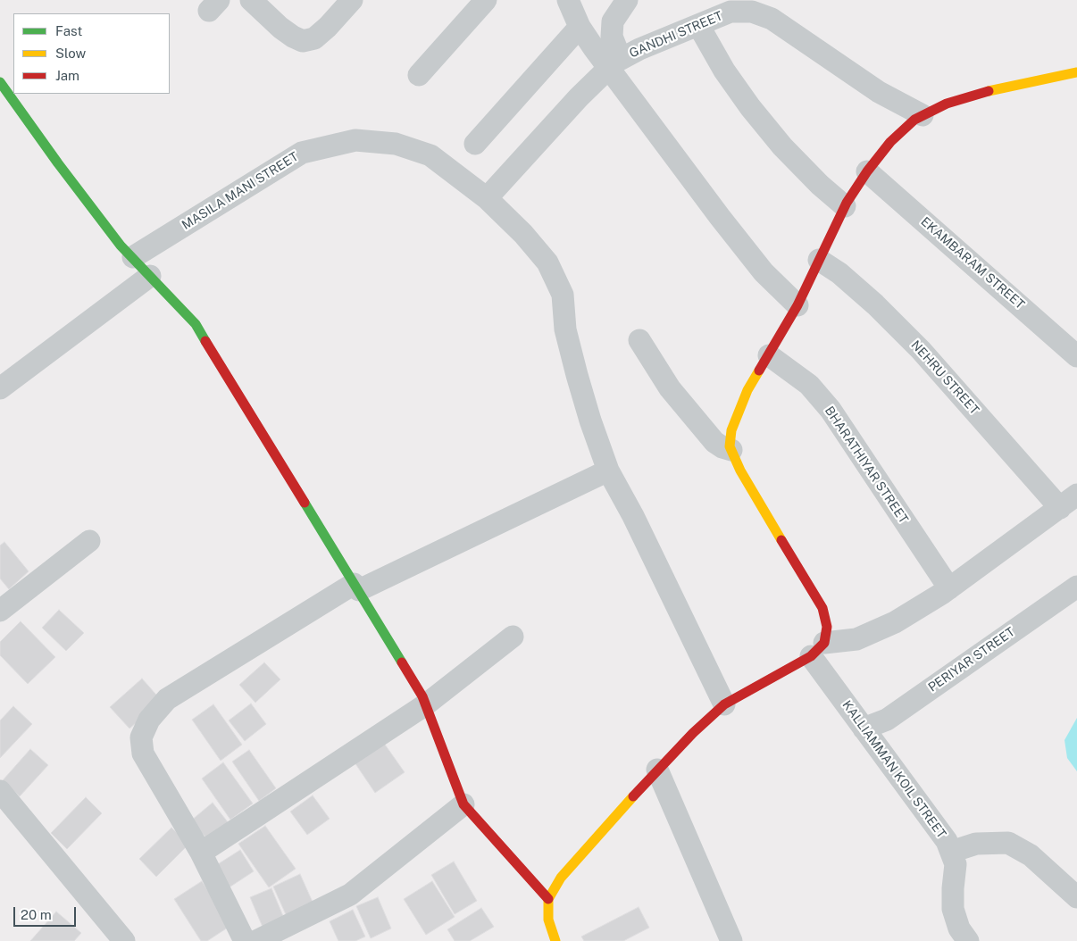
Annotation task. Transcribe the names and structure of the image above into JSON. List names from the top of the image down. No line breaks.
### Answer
{"streets":{"street":["GANDHI STREET","MASILA MANI STREET","EKAMBARAM STREET","NEHRU STREET","BHARATHIYAR STREET","PERIYAR STREET","KALLIAMMAN KOIL STREET"]},"crossings":[["GANDHI STREET","MASILA MANI STREET"],["PERIYAR STREET","KALLIAMMAN KOIL STREET"]],"legend":["Fast","Slow","Jam"],"scale_bar":"20 m"}
